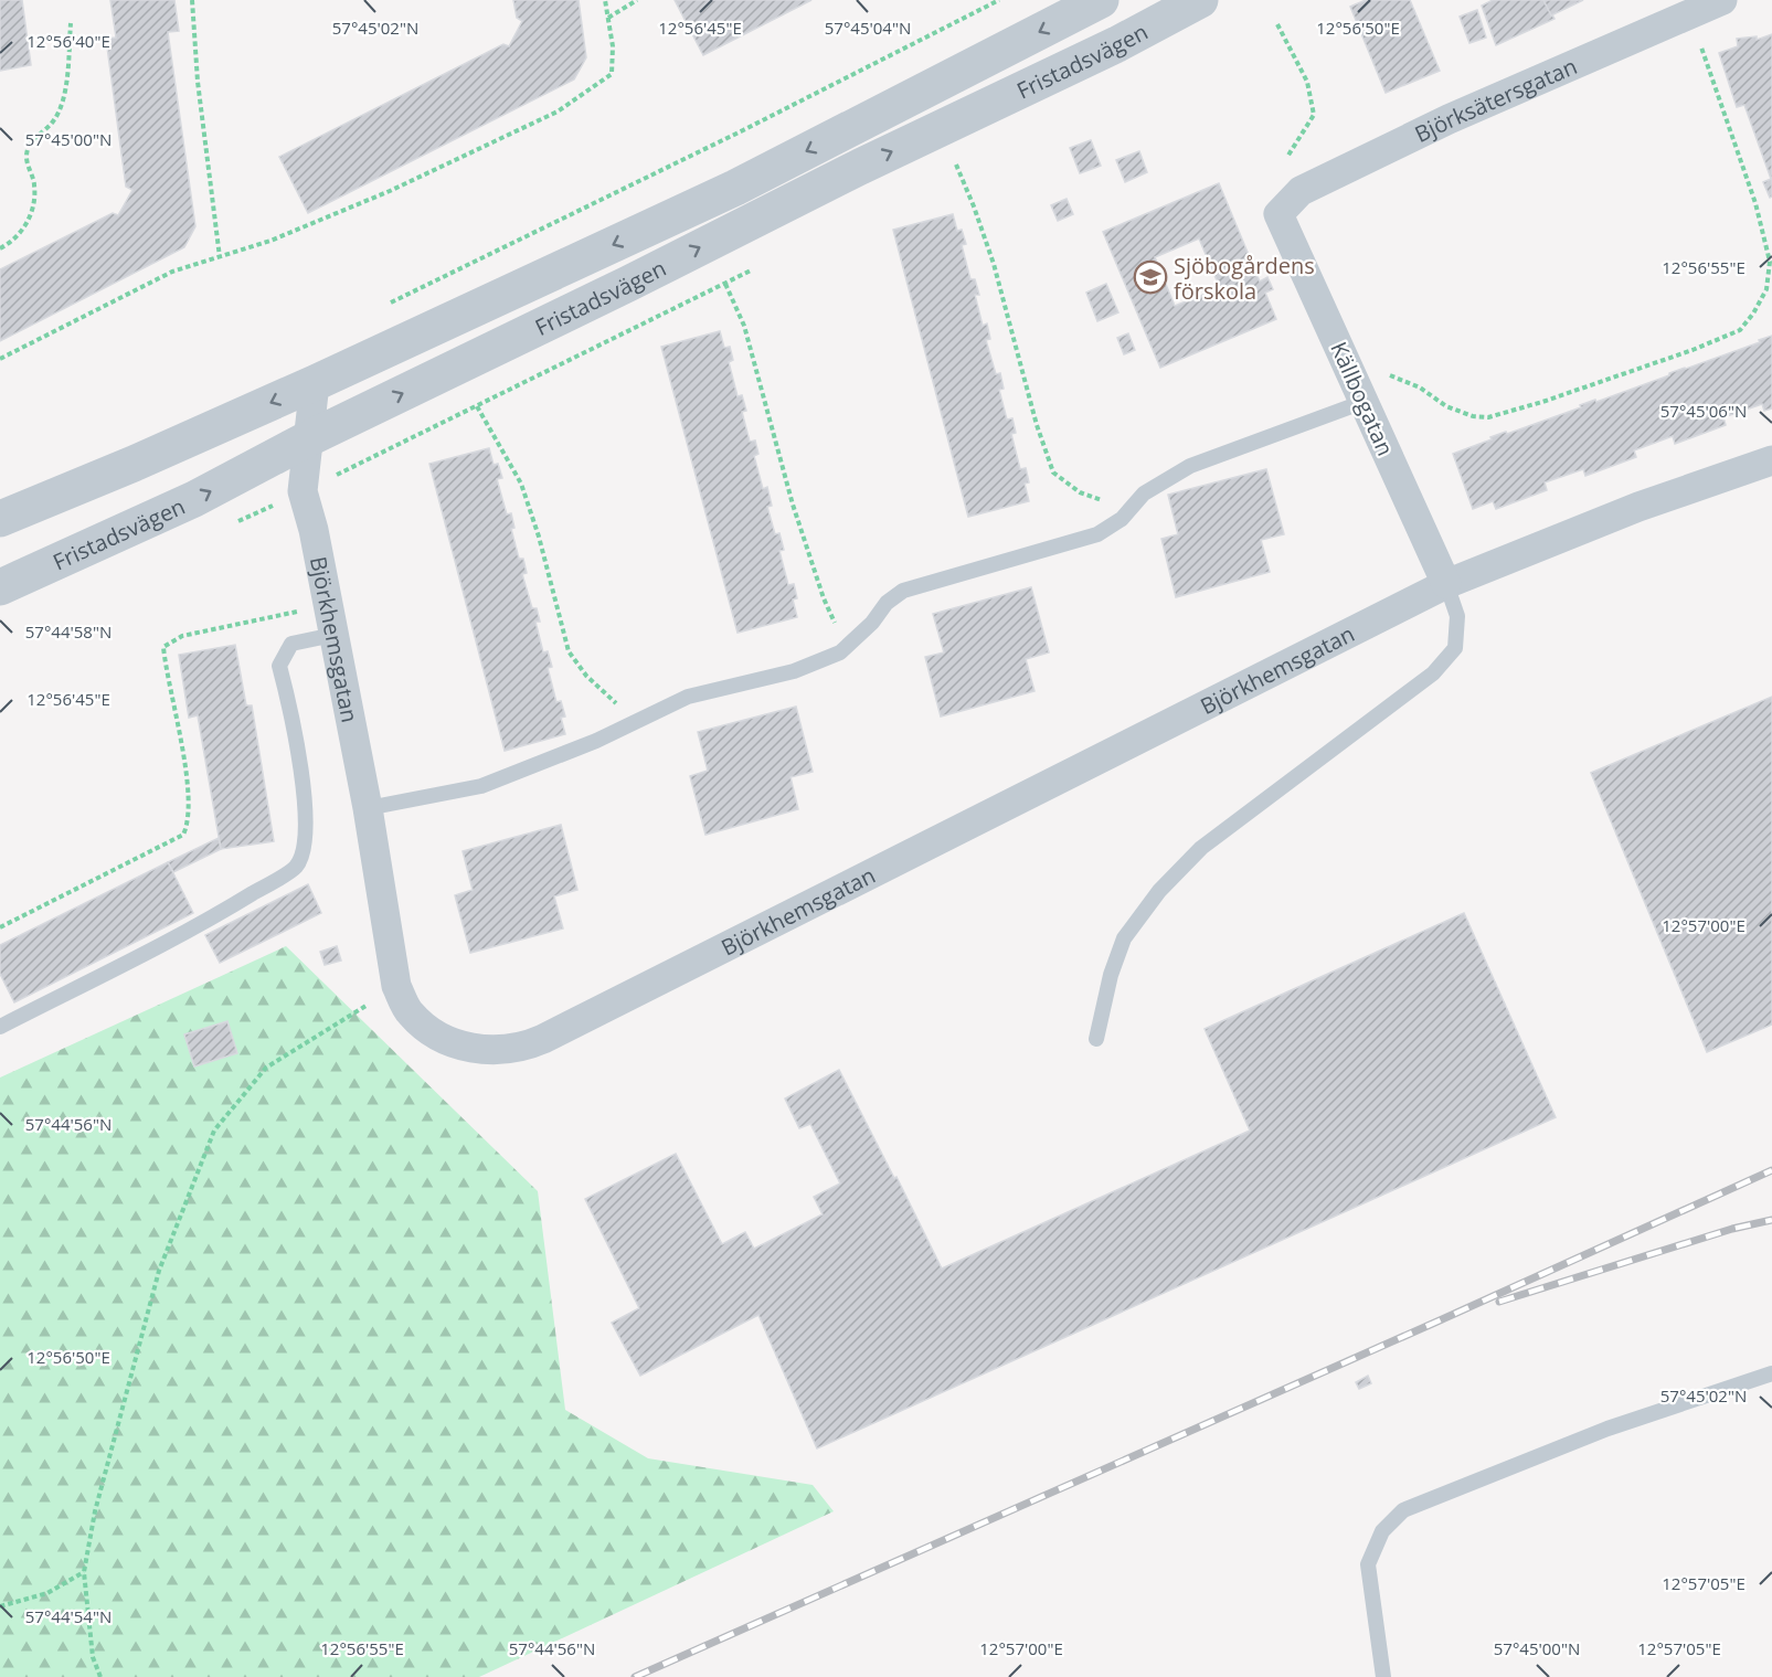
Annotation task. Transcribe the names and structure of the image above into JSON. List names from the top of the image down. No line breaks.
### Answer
{"streets":{"street":["Fristadsvägen","Björksätersgatan","Källbogatan","Björkhemsgatan"]},"crossings":[["Fristadsvägen","Björkhemsgatan"],["Björksätersgatan","Källbogatan"],["Källbogatan","Björkhemsgatan"]],"places":{"school or university":["Sjöbogårdens förskola"]},"coordinates":["57°45'02\"N","12°56'45\"E","57°45'04\"N","12°56'50\"E","12°56'40\"E","57°45'00\"N","12°56'55\"E","57°45'06\"N","57°44'58\"N","12°57'00\"E","57°44'56\"N","12°57'05\"E","57°44'54\"N"]}
